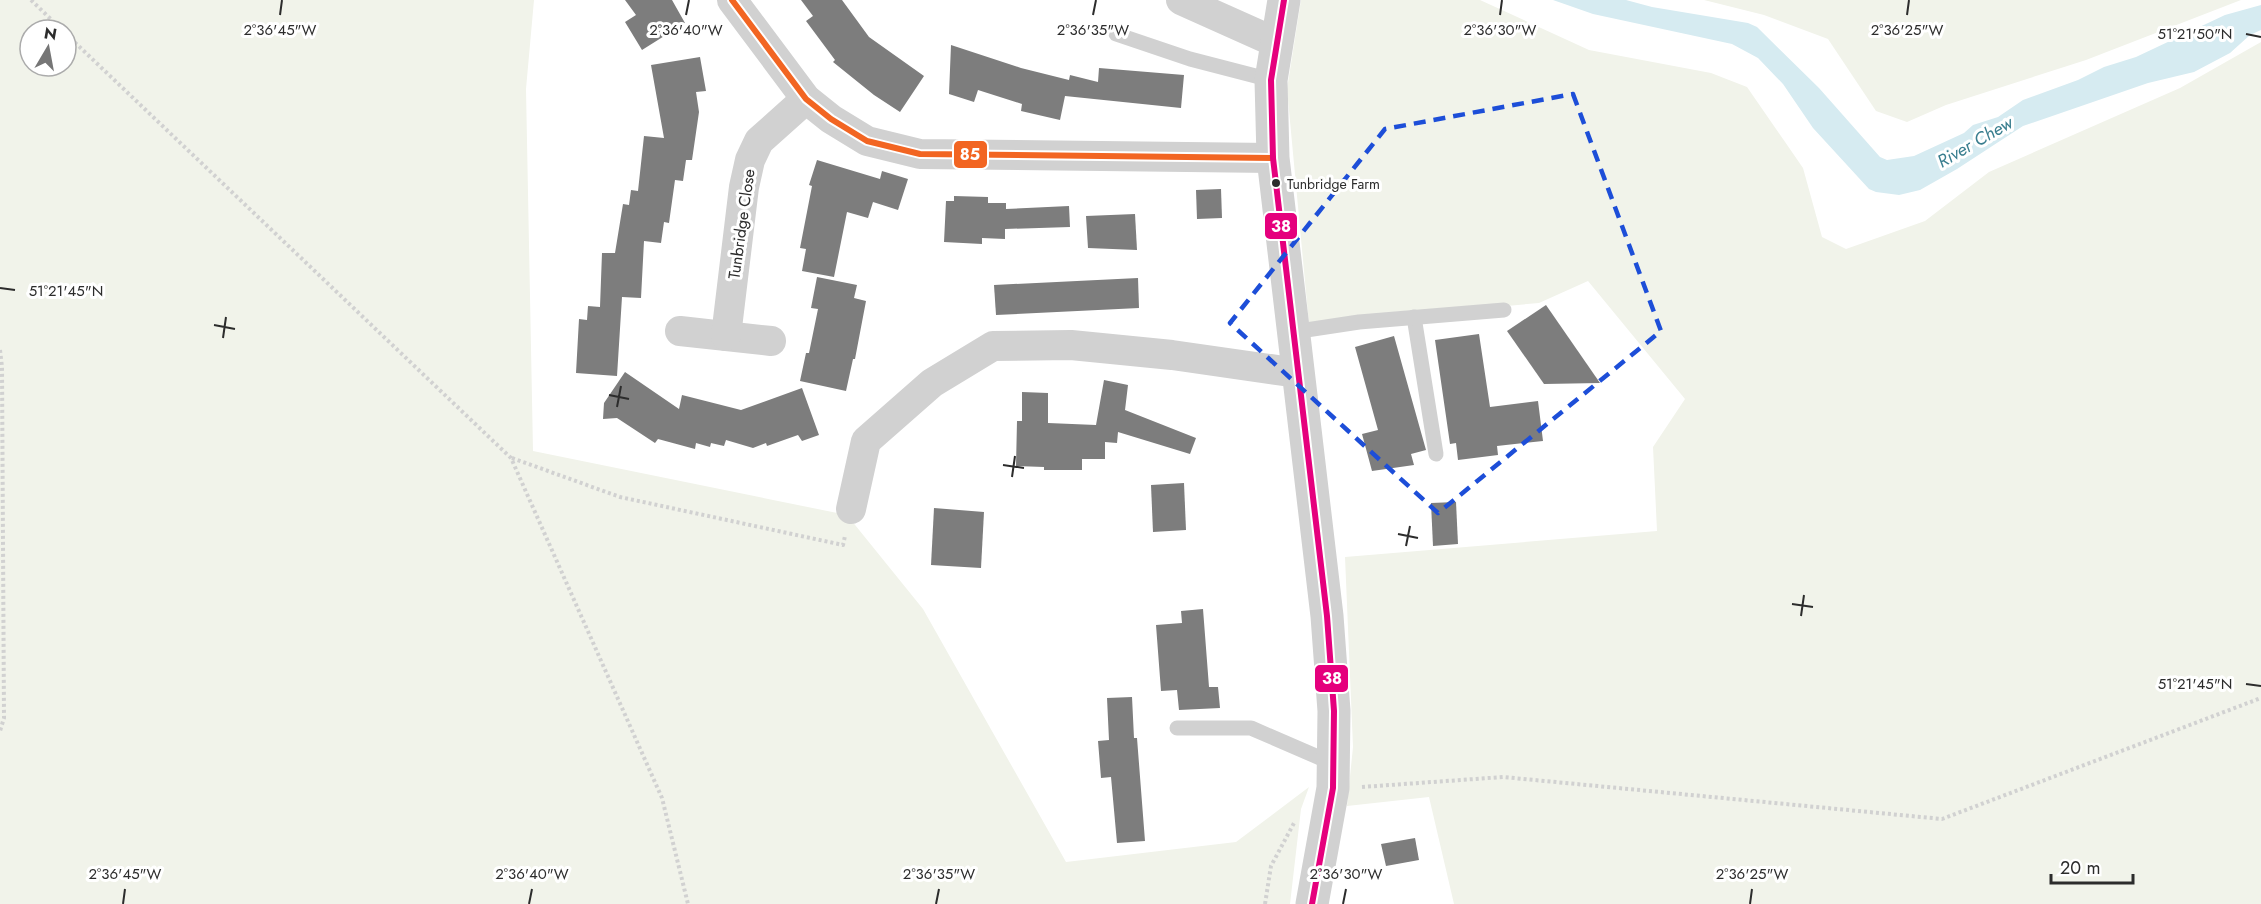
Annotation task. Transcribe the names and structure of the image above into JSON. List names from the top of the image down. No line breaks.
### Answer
{"streets":{"street":["Tunbridge Close"]},"water":["River Chew"],"places":["Tunbridge Farm"],"lines":["transit line 85","transit line 38"],"scale_bar":"20 m","north":"top","coordinates":["2°36'45\"W","2°36'40\"W","2°36'35\"W","2°36'30\"W","2°36'25\"W","51°21'50\"N","51°21'45\"N"]}
